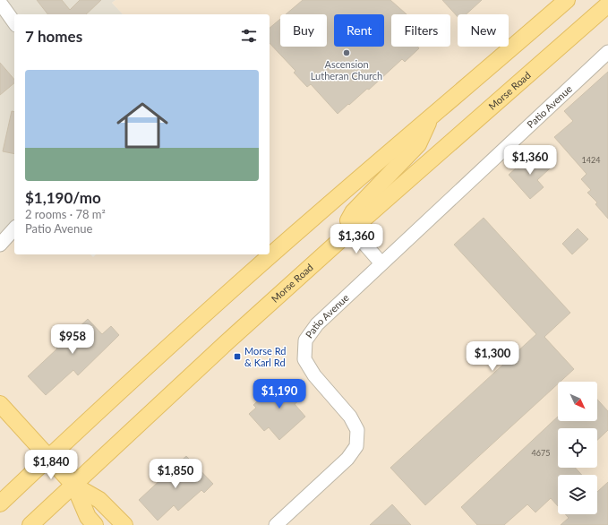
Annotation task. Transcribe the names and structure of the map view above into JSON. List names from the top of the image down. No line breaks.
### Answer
{"streets":{"main road":["Morse Road"],"street":["Patio Avenue"]},"places":{"other":["Ascension Lutheran Church"],"transit":["Morse Rd & Karl Rd"]},"house_numbers":["1424","4675"],"north":"bottom right","page":{"chip":["Buy","Rent","Filters","New"],"heading":"7 homes","list":[{"name":"$1,190/mo","note":"2 rooms · 78 m² · Patio Avenue"}],"price":["$1,360","$1,360","$958","$1,300","$1,190","$1,840","$1,850"]}}
